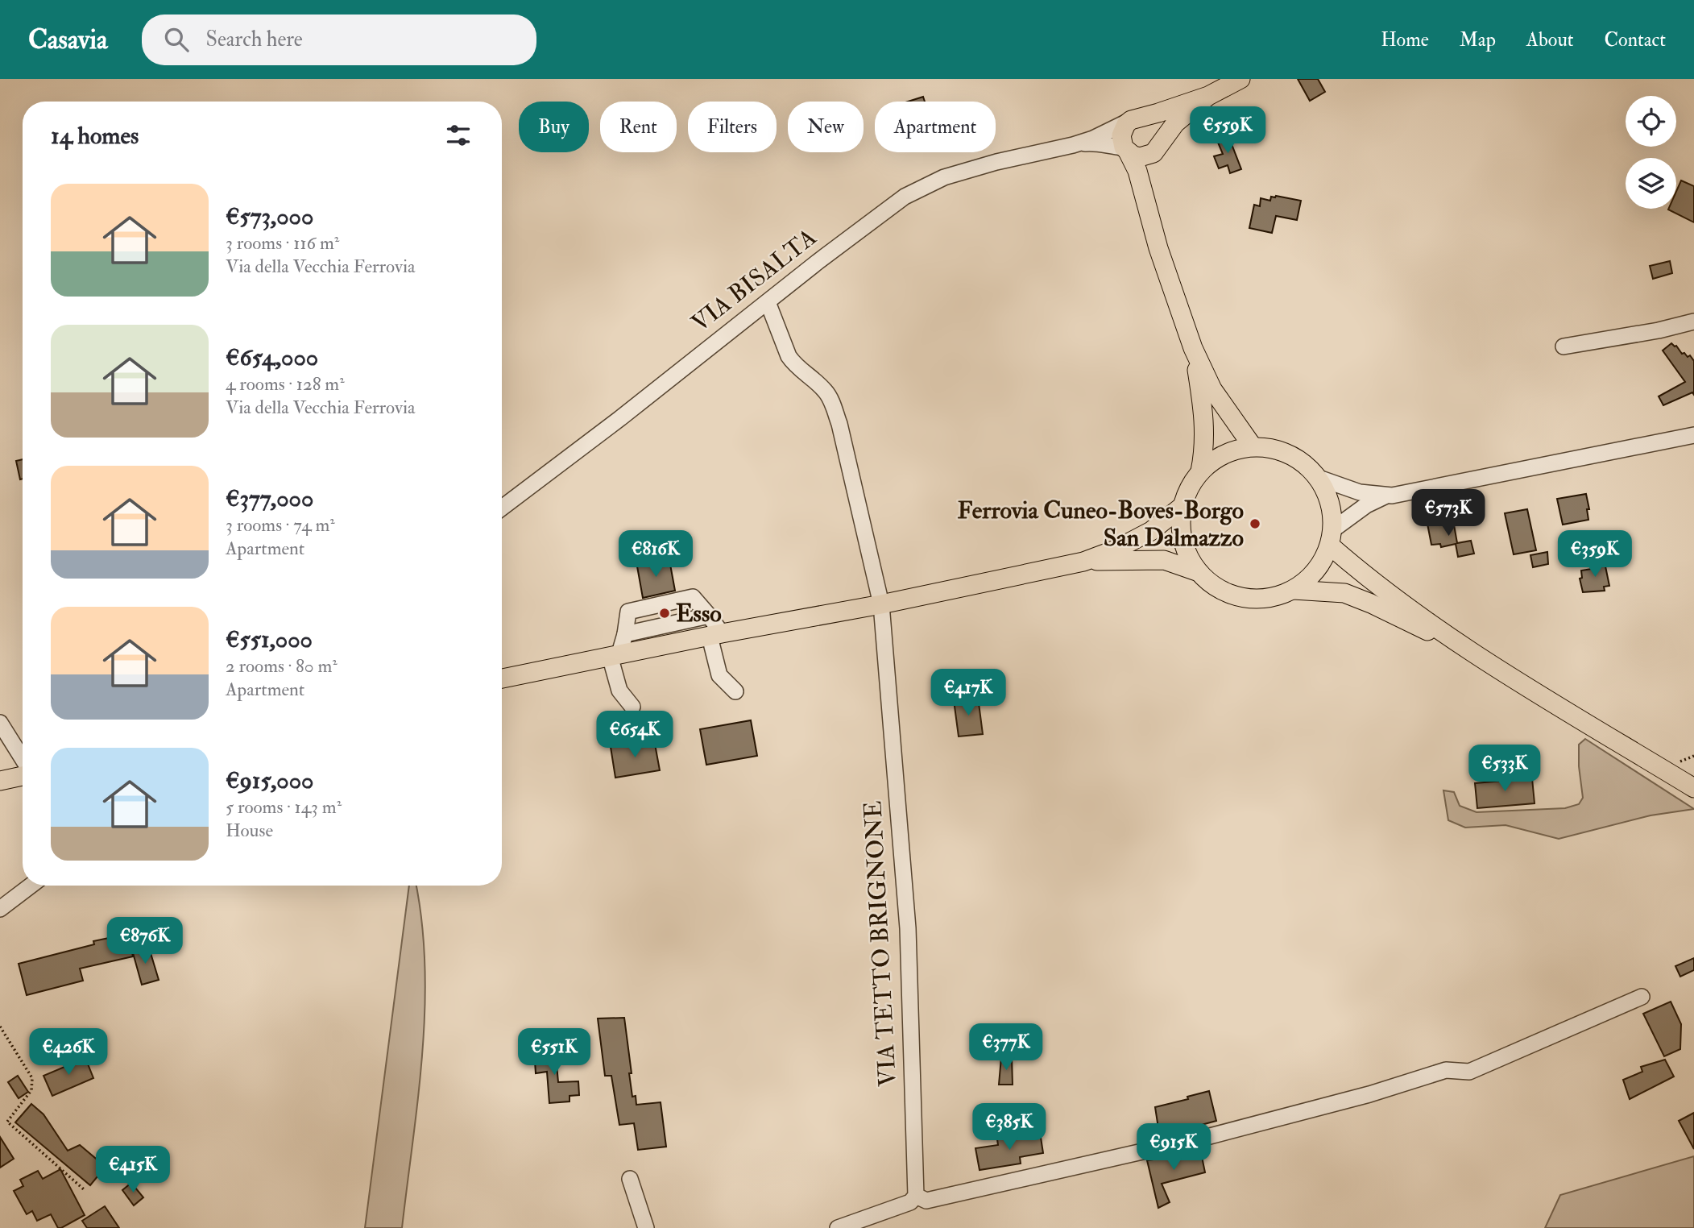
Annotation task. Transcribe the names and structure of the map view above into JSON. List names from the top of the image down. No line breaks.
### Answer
{"streets":{"main road":["VIA BISALTA"],"street":["VIA TETTO BRIGNONE"]},"crossings":[["VIA BISALTA","VIA TETTO BRIGNONE"]],"places":["Ferrovia Cuneo-Boves-Borgo San Dalmazzo","Esso"],"page":{"header":"Casavia","search":"Search here","nav":["Home","Map","About","Contact"],"chip":["Buy","Rent","Filters","New","Apartment"],"heading":"14 homes","price":["€559K","€573K","€816K","€359K","€417K","€654K","€533K","€876K","€377K","€426K","€551K","€385K","€915K","€415K"],"list":[{"name":"€573,000","note":"3 rooms · 116 m² · Via della Vecchia Ferrovia"},{"name":"€654,000","note":"4 rooms · 128 m² · Via della Vecchia Ferrovia"},{"name":"€377,000","note":"3 rooms · 74 m² · Apartment"},{"name":"€551,000","note":"2 rooms · 80 m² · Apartment"},{"name":"€915,000","note":"5 rooms · 143 m² · House"}]}}
